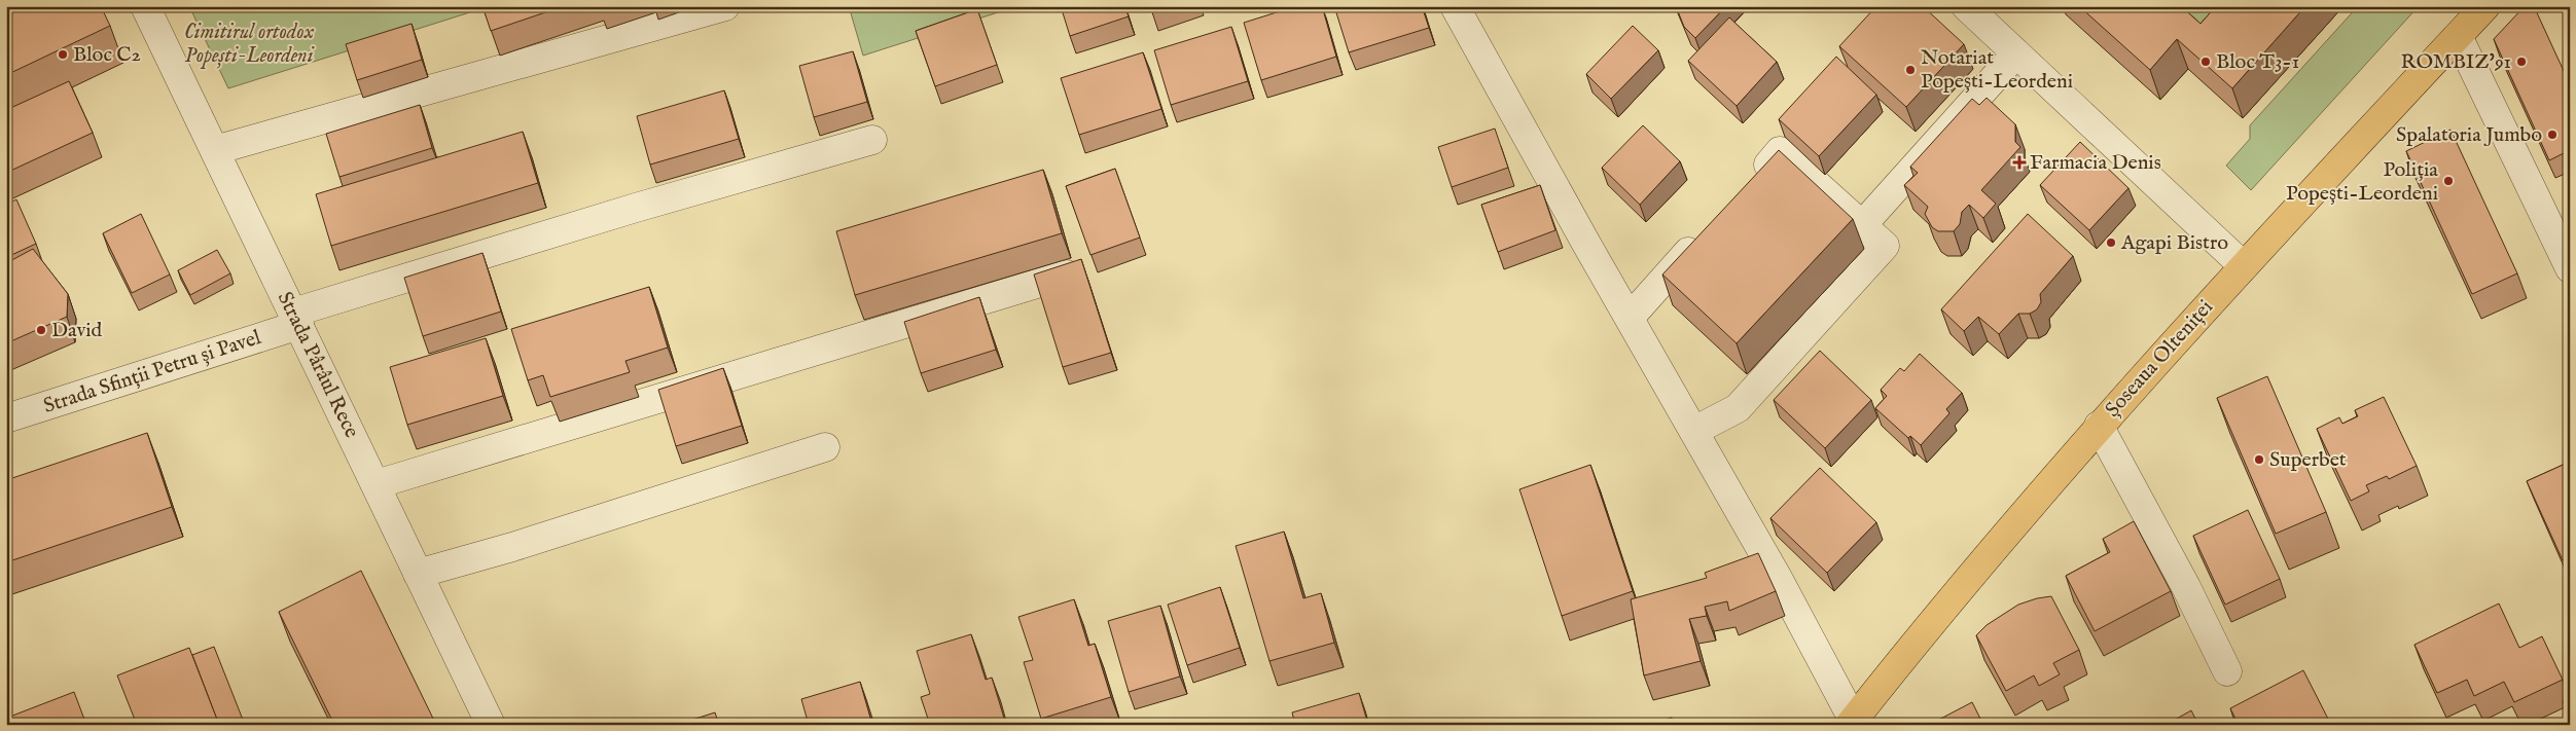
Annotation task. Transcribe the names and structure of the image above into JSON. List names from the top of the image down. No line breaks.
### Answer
{"streets":{"main road":["Șoseaua Olteniței"],"street":["Strada Pârâul Rece","Strada Sfinții Petru și Pavel"]},"crossings":[["Strada Pârâul Rece","Strada Sfinții Petru și Pavel"]],"parks":["Cimitirul ortodox Popești-Leordeni"],"places":{"other":["Bloc C2","Bloc T3-1","ROMBIZ'91","Notariat Popești-Leordeni","Spalatoria Jumbo","Poliția Popești-Leordeni","Agapi Bistro","David","Superbet"],"health":["Farmacia Denis"]}}
